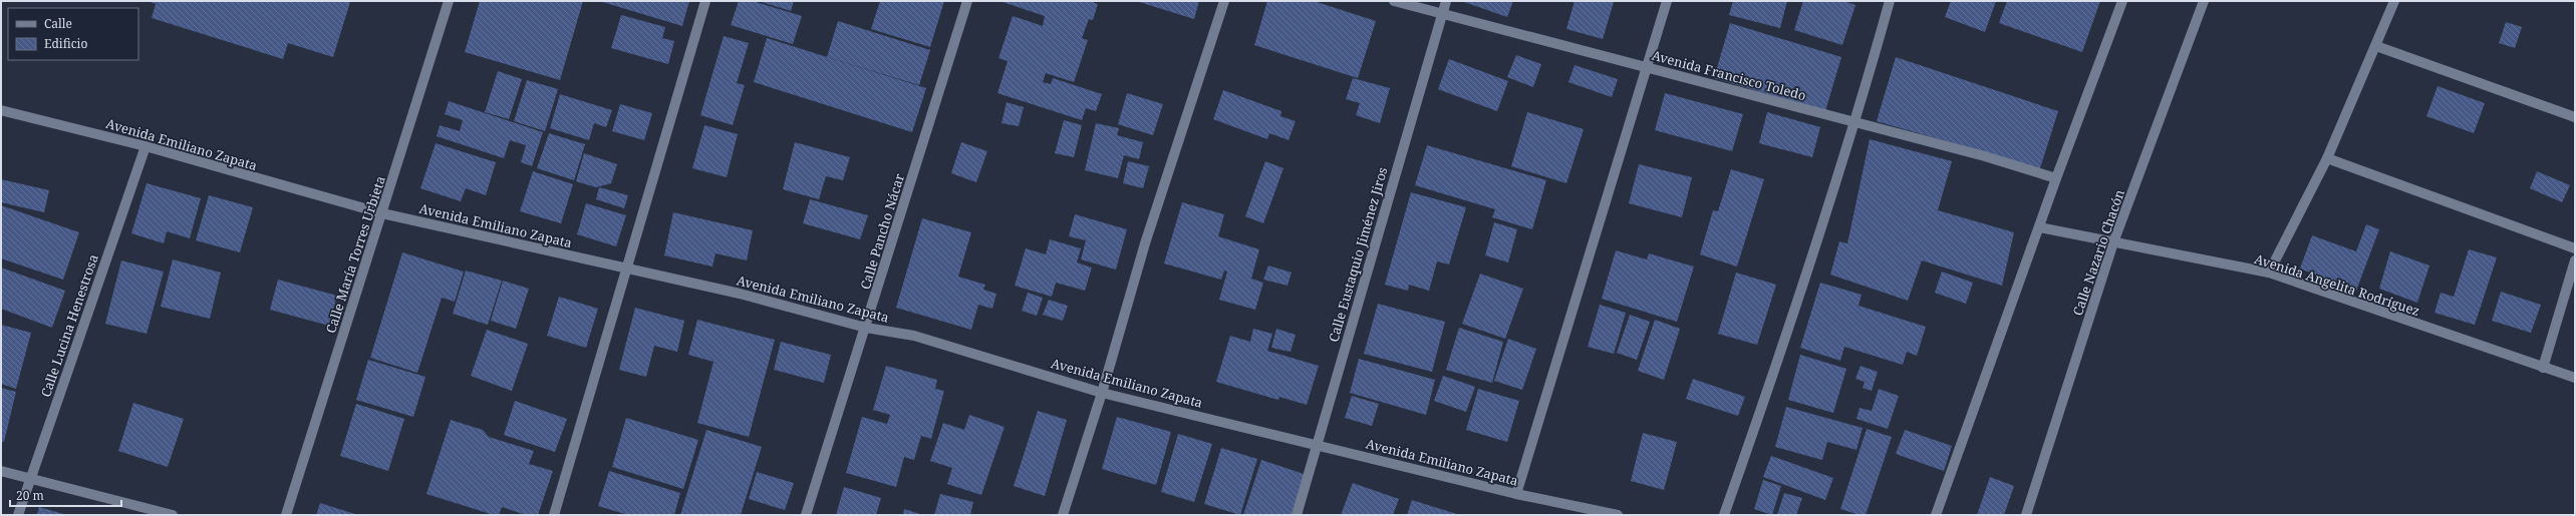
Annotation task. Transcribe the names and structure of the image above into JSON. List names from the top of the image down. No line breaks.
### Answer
{"streets":{"street":["Avenida Francisco Toledo","Avenida Emiliano Zapata","Calle Pancho Nácar","Calle Nazario Chacón","Calle María Torres Urbieta","Calle Eustaquio Jiménez Jiros","Avenida Angelita Rodríguez","Calle Lucina Henestrosa"]},"crossings":[["Avenida Francisco Toledo","Calle Eustaquio Jiménez Jiros"],["Avenida Emiliano Zapata","Calle Pancho Nácar"],["Avenida Emiliano Zapata","Calle María Torres Urbieta"],["Avenida Emiliano Zapata","Calle Eustaquio Jiménez Jiros"],["Avenida Emiliano Zapata","Calle Lucina Henestrosa"],["Calle Nazario Chacón","Avenida Angelita Rodríguez"]],"legend":["Calle","Edificio"],"scale_bar":"20 m"}
